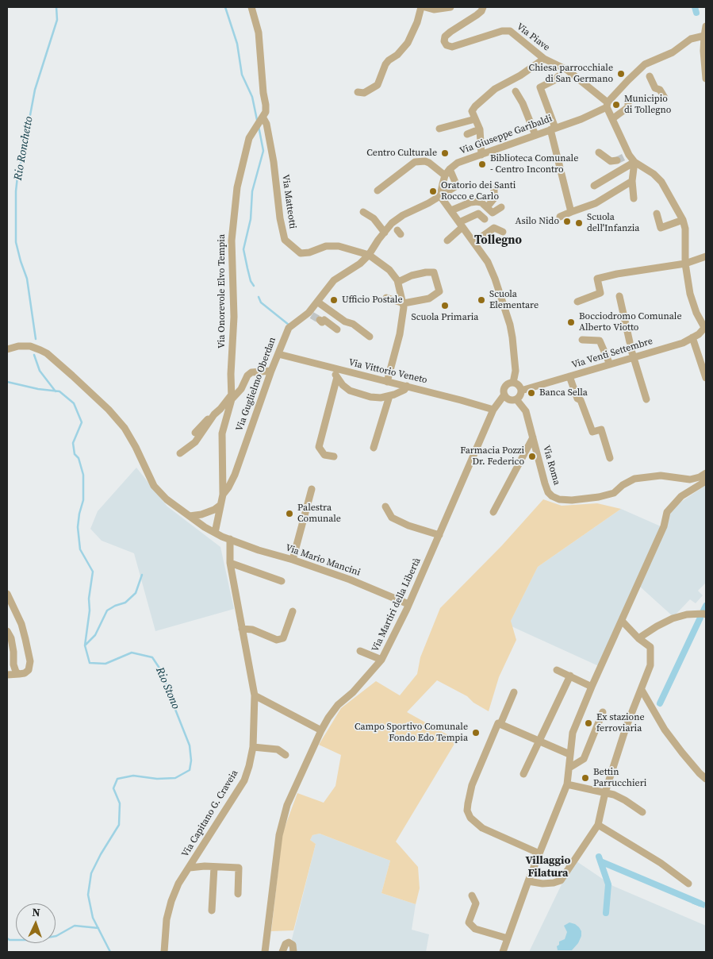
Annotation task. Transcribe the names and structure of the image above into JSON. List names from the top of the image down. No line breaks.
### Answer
{"streets":{"street":["Via Piave","Via Giuseppe Garibaldi","Via Matteotti","Via Onorevole Elvo Tempia","Via Venti Settembre","Via Vittorio Veneto","Via Guglielmo Oberdan","Via Roma","Via Mario Mancini","Via Martiri della Libertà","Via Capitano G. Craveia"]},"crossings":[["Via Piave","Via Giuseppe Garibaldi"],["Via Giuseppe Garibaldi","Via Guglielmo Oberdan"],["Via Matteotti","Via Onorevole Elvo Tempia"],["Via Matteotti","Via Vittorio Veneto"],["Via Matteotti","Via Guglielmo Oberdan"],["Via Onorevole Elvo Tempia","Via Guglielmo Oberdan"],["Via Venti Settembre","Via Roma"],["Via Venti Settembre","Via Martiri della Libertà"],["Via Vittorio Veneto","Via Guglielmo Oberdan"],["Via Vittorio Veneto","Via Martiri della Libertà"],["Via Roma","Via Martiri della Libertà"],["Via Mario Mancini","Via Martiri della Libertà"],["Via Mario Mancini","Via Capitano G. Craveia"]],"districts":["Tollegno","Villaggio Filatura"],"water":["Rio Ronchetto","Rio Stono"],"places":["Chiesa parrocchiale di San Germano","Municipio di Tollegno","Centro Culturale","Biblioteca Comunale - Centro Incontro","Oratorio dei Santi Rocco e Carlo","Asilo Nido","Scuola dell'Infanzia","Ufficio Postale","Scuola Elementare","Scuola Primaria","Bocciodromo Comunale Alberto Viotto","Banca Sella","Farmacia Pozzi Dr. Federico","Palestra Comunale","Ex stazione ferroviaria","Campo Sportivo Comunale Fondo Edo Tempia","Bettin Parrucchieri"],"north":"top"}
